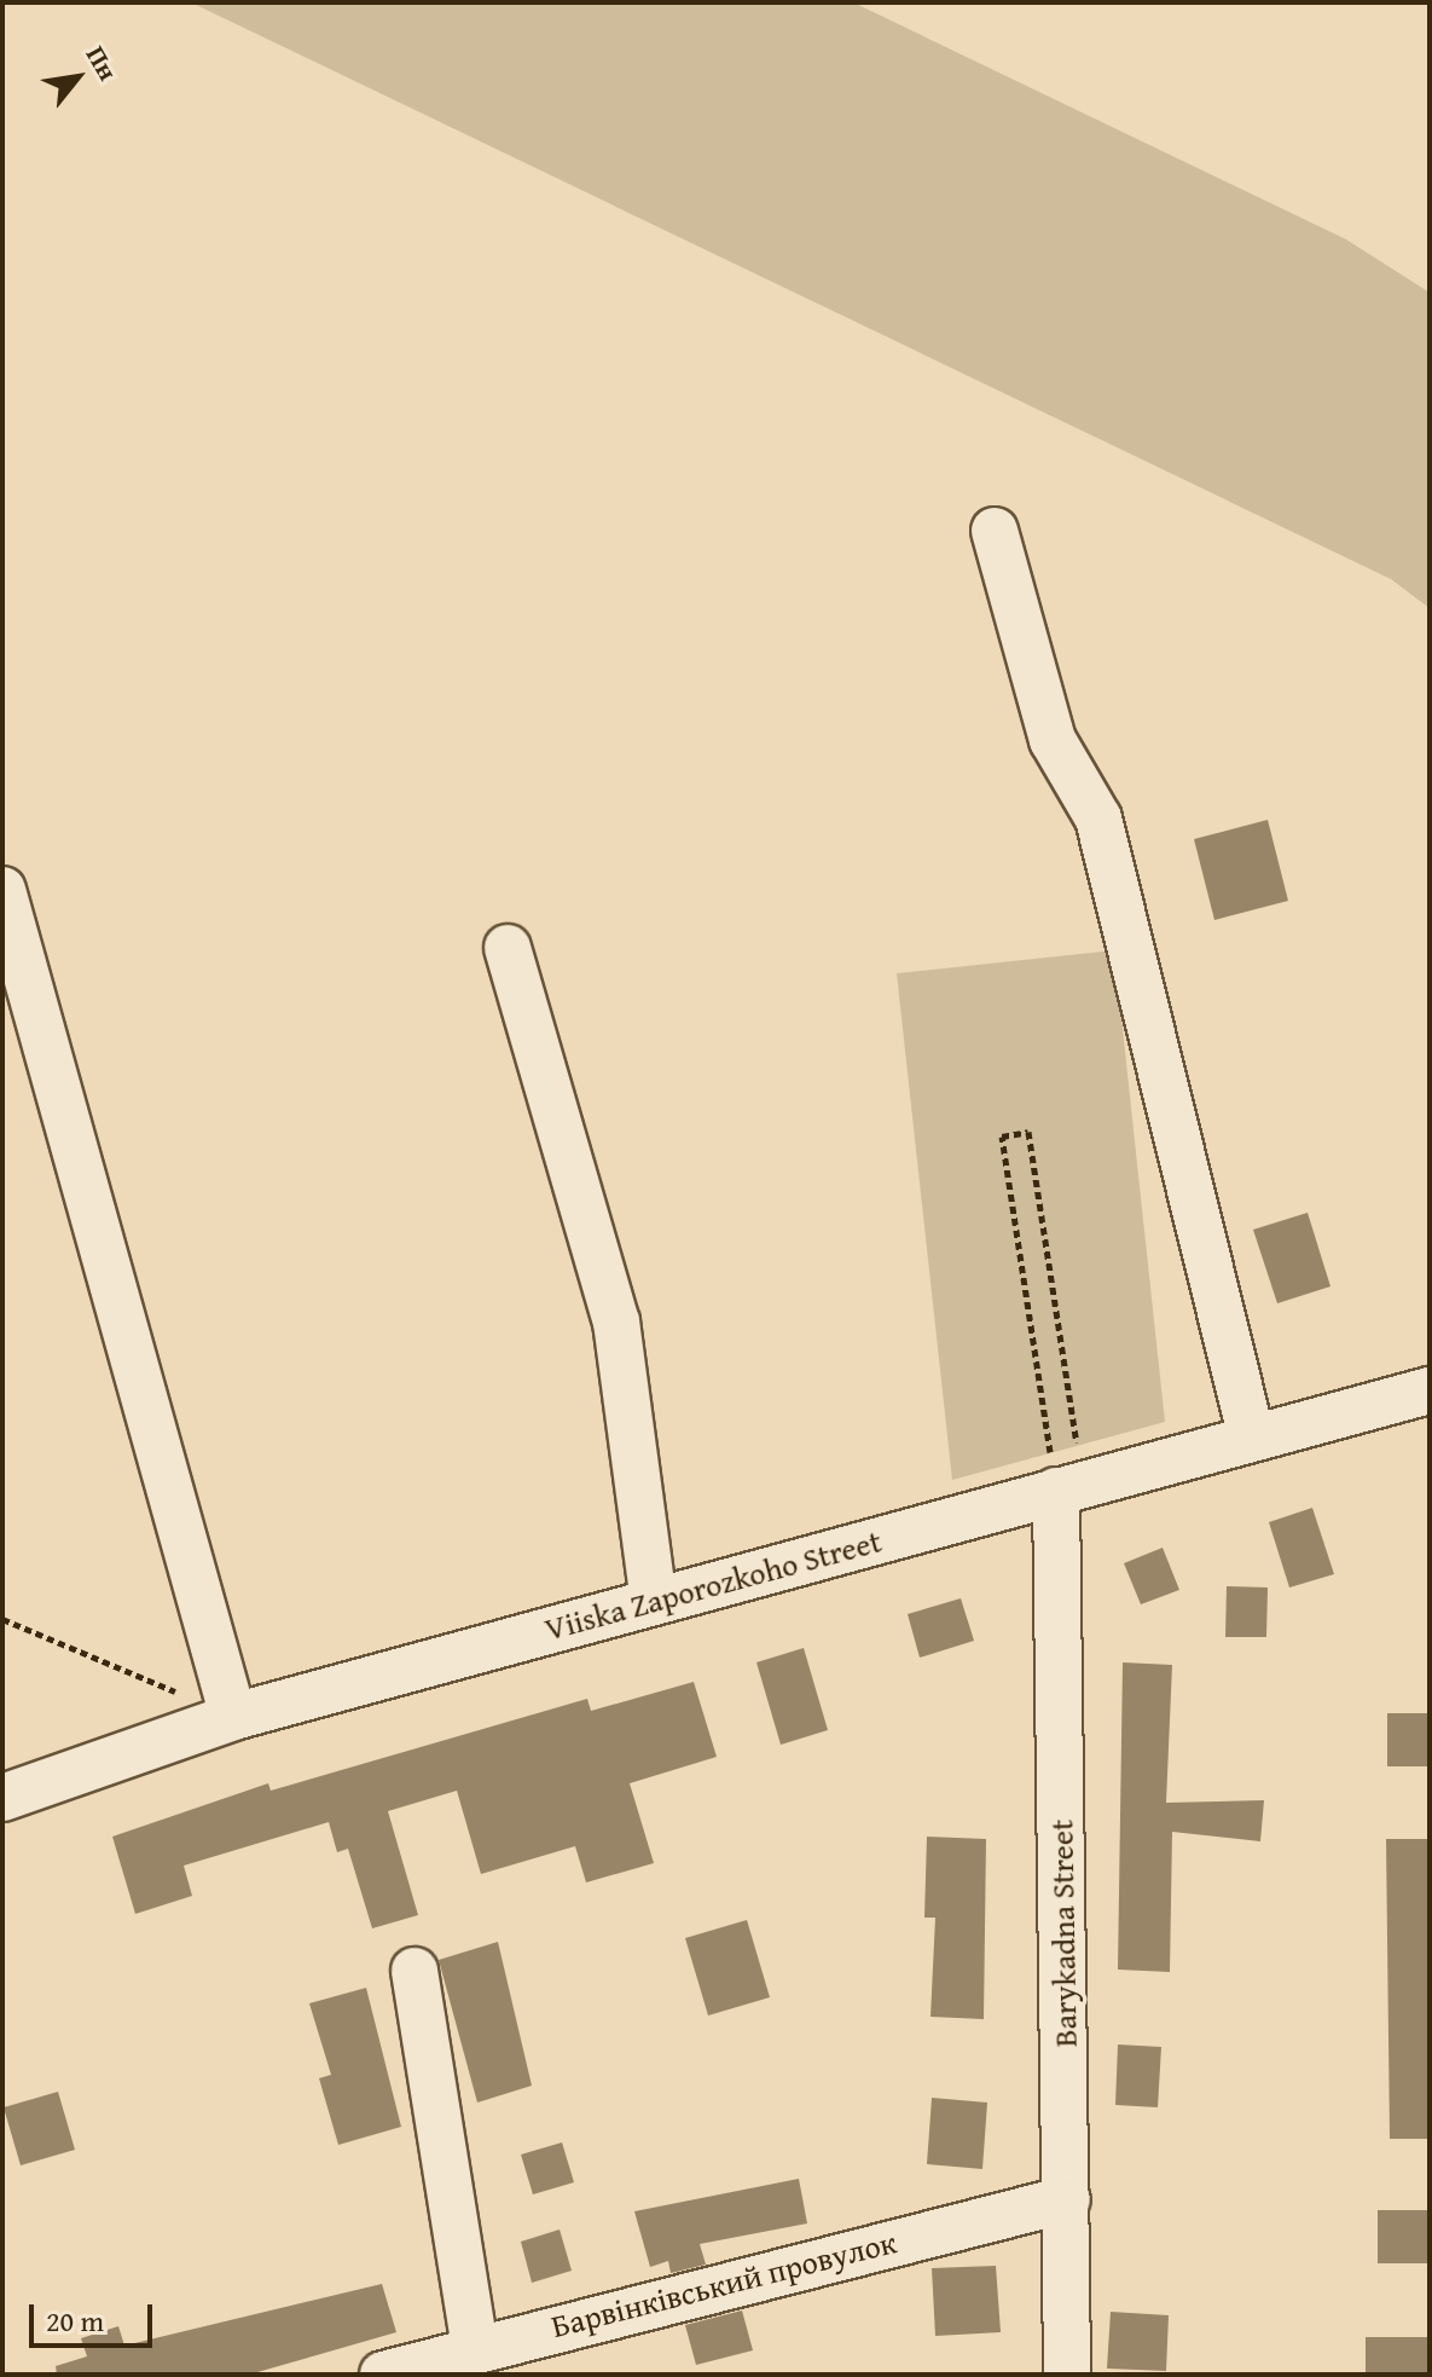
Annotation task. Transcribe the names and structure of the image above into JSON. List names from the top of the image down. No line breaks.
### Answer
{"streets":{"street":["Viiska Zaporozkoho Street","Barykadna Street","Барвінківський провулок"]},"crossings":[["Viiska Zaporozkoho Street","Barykadna Street"],["Barykadna Street","Барвінківський провулок"]],"scale_bar":"20 m","north":"top right"}
